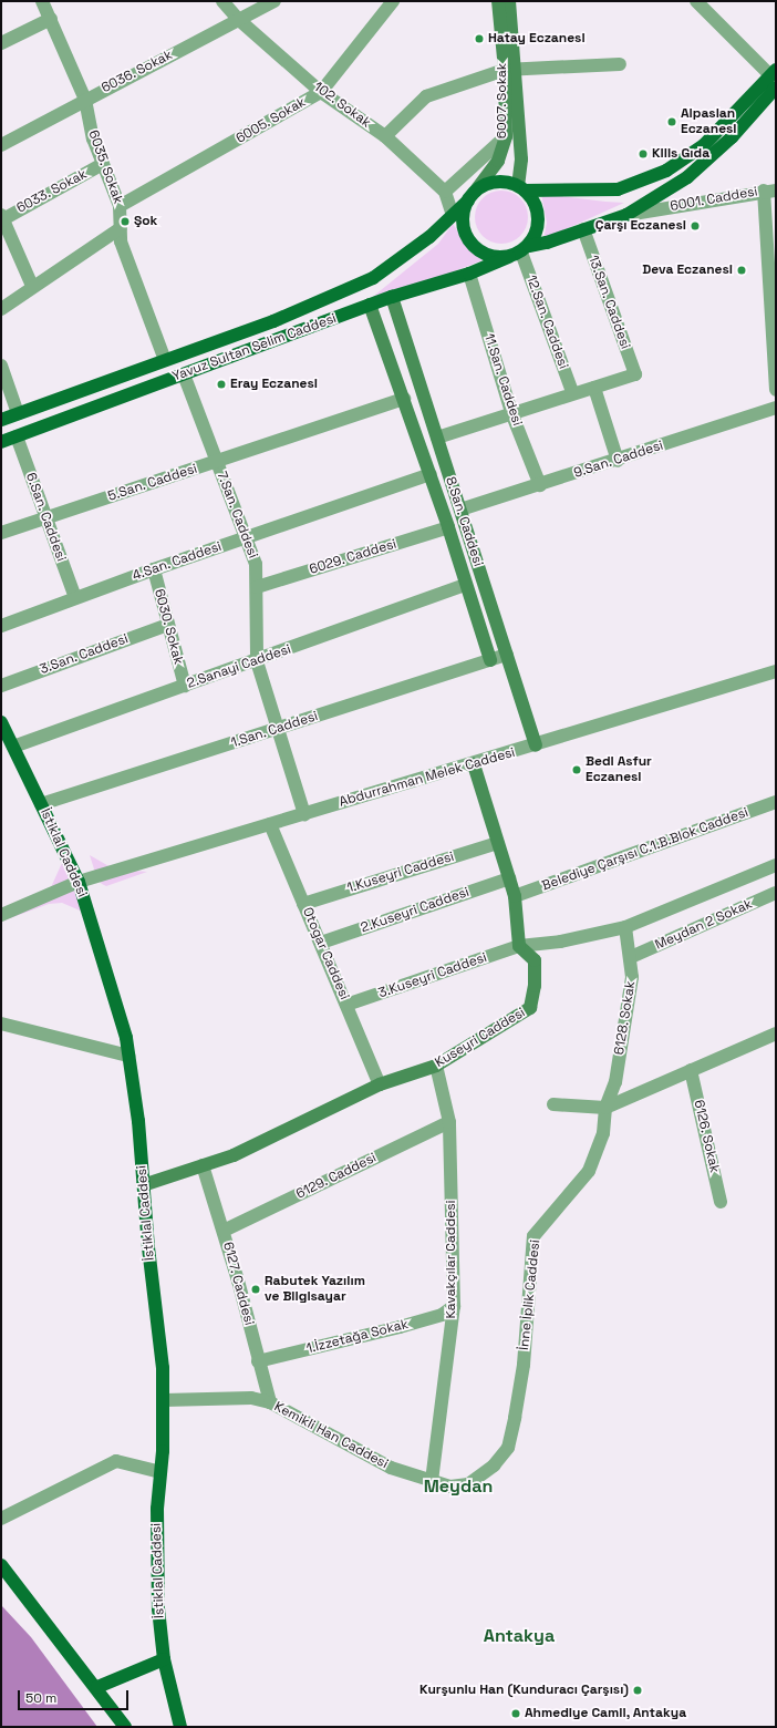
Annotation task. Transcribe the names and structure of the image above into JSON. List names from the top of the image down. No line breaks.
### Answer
{"streets":{"main road":["Yavuz Sultan Selim Caddesi","İstiklal Caddesi"],"street":["6036. Sokak","6007. Sokak","102. Sokak","6005. Sokak","6035. Sokak","6033. Sokak","6001. Caddesi","13.San. Caddesi","12.San. Caddesi","11.San. Caddesi","9.San. Caddesi","5.San. Caddesi","7.San. Caddesi","6.San. Caddesi","8.San. Caddesi","6029. Caddesi","4.San. Caddesi","6030. Sokak","3.San. Caddesi","2.Sanayi Caddesi","1.San. Caddesi","Abdurrahman Melek Caddesi","Belediye Çarşısı C.1.B.Blok Caddesi","1.Kuseyri Caddesi","2.Kuseyri Caddesi","Meydan 2 Sokak","Otogar Caddesi","3.Kuseyri Caddesi","6128. Sokak","Kuseyri Caddesi","6126. Sokak","6129. Caddesi","Kavakçılar Caddesi","6127. Caddesi","İnne İplik Caddesi","1.İzzetağa Sokak","Kemikli Han Caddesi"]},"crossings":[["6036. Sokak","102. Sokak"],["6036. Sokak","6035. Sokak"],["6007. Sokak","12.San. Caddesi"],["6007. Sokak","Yavuz Sultan Selim Caddesi"],["102. Sokak","6005. Sokak"],["102. Sokak","Yavuz Sultan Selim Caddesi"],["6005. Sokak","6035. Sokak"],["6035. Sokak","6033. Sokak"],["6035. Sokak","Yavuz Sultan Selim Caddesi"],["6001. Caddesi","Yavuz Sultan Selim Caddesi"],["13.San. Caddesi","Yavuz Sultan Selim Caddesi"],["12.San. Caddesi","Yavuz Sultan Selim Caddesi"],["Yavuz Sultan Selim Caddesi","11.San. Caddesi"],["Yavuz Sultan Selim Caddesi","7.San. Caddesi"],["Yavuz Sultan Selim Caddesi","6.San. Caddesi"],["Yavuz Sultan Selim Caddesi","8.San. Caddesi"],["11.San. Caddesi","9.San. Caddesi"],["9.San. Caddesi","8.San. Caddesi"],["5.San. Caddesi","7.San. Caddesi"],["5.San. Caddesi","6.San. Caddesi"],["5.San. Caddesi","8.San. Caddesi"],["7.San. Caddesi","6029. Caddesi"],["7.San. Caddesi","4.San. Caddesi"],["7.San. Caddesi","2.Sanayi Caddesi"],["7.San. Caddesi","1.San. Caddesi"],["7.San. Caddesi","Abdurrahman Melek Caddesi"],["6.San. Caddesi","4.San. Caddesi"],["8.San. Caddesi","6029. Caddesi"],["8.San. Caddesi","4.San. Caddesi"],["8.San. Caddesi","2.Sanayi Caddesi"],["8.San. Caddesi","1.San. Caddesi"],["8.San. Caddesi","Abdurrahman Melek Caddesi"],["4.San. Caddesi","6030. Sokak"],["6030. Sokak","3.San. Caddesi"],["6030. Sokak","2.Sanayi Caddesi"],["2.Sanayi Caddesi","İstiklal Caddesi"],["1.San. Caddesi","İstiklal Caddesi"],["Abdurrahman Melek Caddesi","İstiklal Caddesi"],["Abdurrahman Melek Caddesi","Otogar Caddesi"],["İstiklal Caddesi","Kuseyri Caddesi"],["İstiklal Caddesi","Kemikli Han Caddesi"],["1.Kuseyri Caddesi","Otogar Caddesi"],["2.Kuseyri Caddesi","Otogar Caddesi"],["Meydan 2 Sokak","6128. Sokak"],["Otogar Caddesi","3.Kuseyri Caddesi"],["Otogar Caddesi","Kuseyri Caddesi"],["3.Kuseyri Caddesi","6128. Sokak"],["3.Kuseyri Caddesi","Kuseyri Caddesi"],["6128. Sokak","İnne İplik Caddesi"],["Kuseyri Caddesi","Kavakçılar Caddesi"],["Kuseyri Caddesi","6127. Caddesi"],["6129. Caddesi","Kavakçılar Caddesi"],["6129. Caddesi","6127. Caddesi"],["Kavakçılar Caddesi","1.İzzetağa Sokak"],["Kavakçılar Caddesi","Kemikli Han Caddesi"],["6127. Caddesi","1.İzzetağa Sokak"],["6127. Caddesi","Kemikli Han Caddesi"],["İnne İplik Caddesi","Kemikli Han Caddesi"]],"districts":["Meydan","Antakya"],"places":["Hatay Eczanesi","Alpaslan Eczanesi","Kilis Gıda","Şok","Çarşı Eczanesi","Deva Eczanesi","Eray Eczanesi","Bedi Asfur Eczanesi","Rabutek Yazılım ve Bilgisayar","Kurşunlu Han (Kunduracı Çarşısı)","Ahmediye Camii, Antakya"],"scale_bar":"50 m"}
